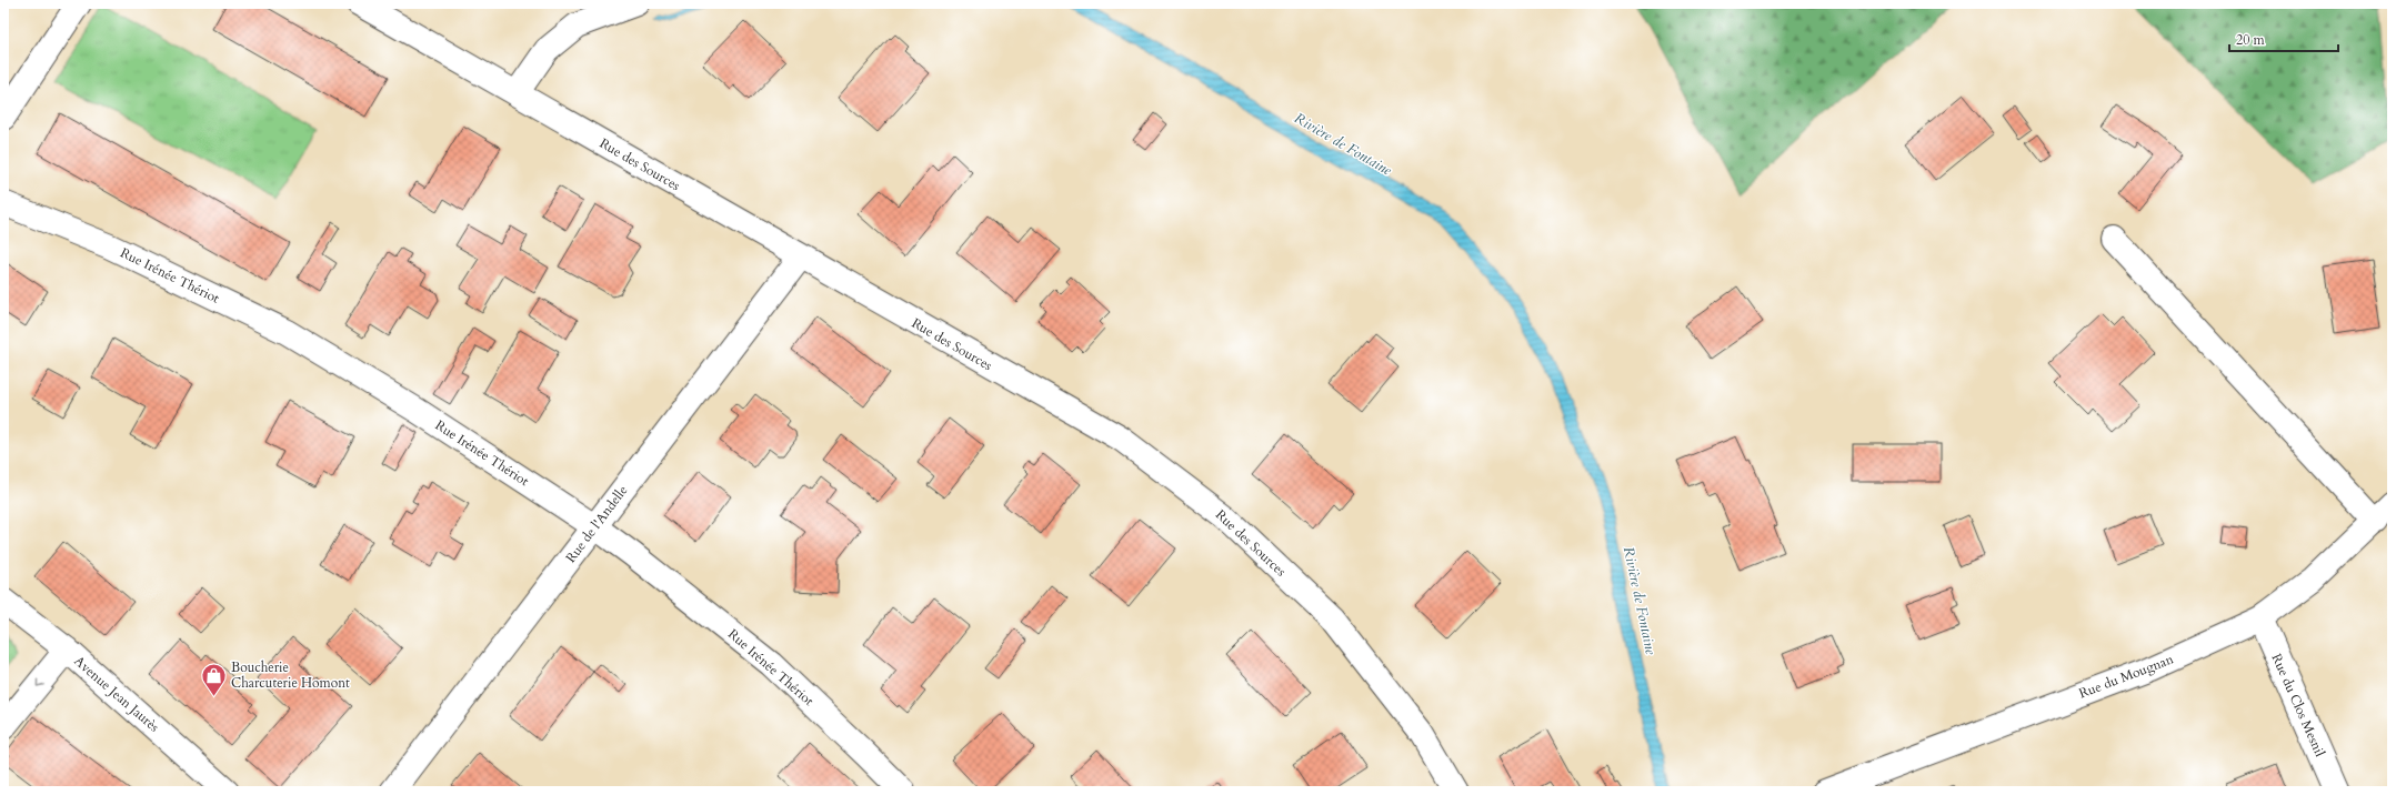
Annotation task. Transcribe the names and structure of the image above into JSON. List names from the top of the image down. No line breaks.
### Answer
{"streets":{"street":["Rue des Sources","Rue Irénée Thériot","Rue de l'Andelle","Rue du Mougnan","Avenue Jean Jaurès","Rue du Clos Mesnil"]},"crossings":[["Rue des Sources","Rue de l'Andelle"],["Rue Irénée Thériot","Rue de l'Andelle"],["Rue du Mougnan","Rue du Clos Mesnil"]],"water":["Rivière de Fontaine"],"places":{"shop":["Boucherie Charcuterie Homont"]},"scale_bar":"20 m"}
